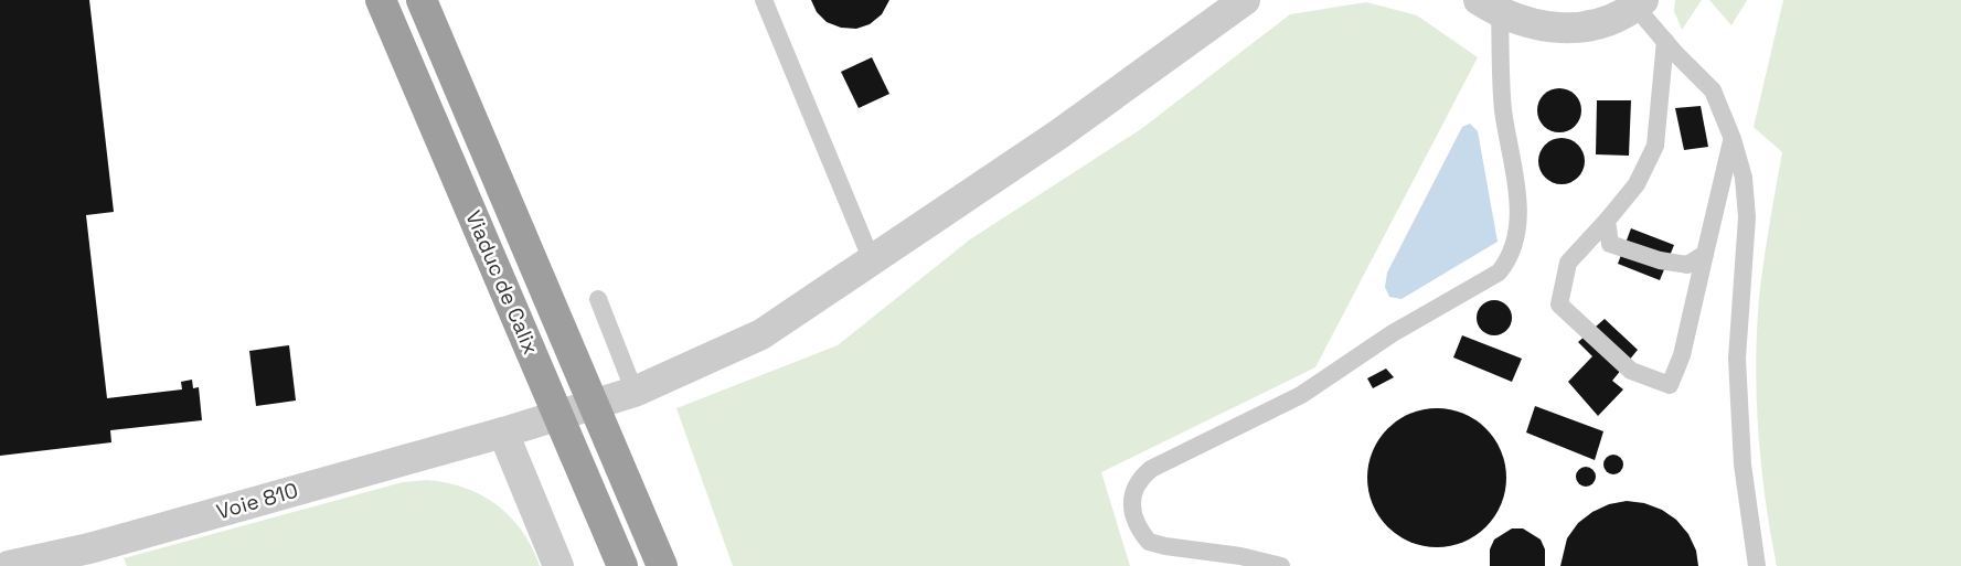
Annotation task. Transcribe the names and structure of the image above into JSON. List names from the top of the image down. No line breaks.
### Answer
{"streets":{"highway":["Viaduc de Calix"],"street":["Voie 810"]}}
